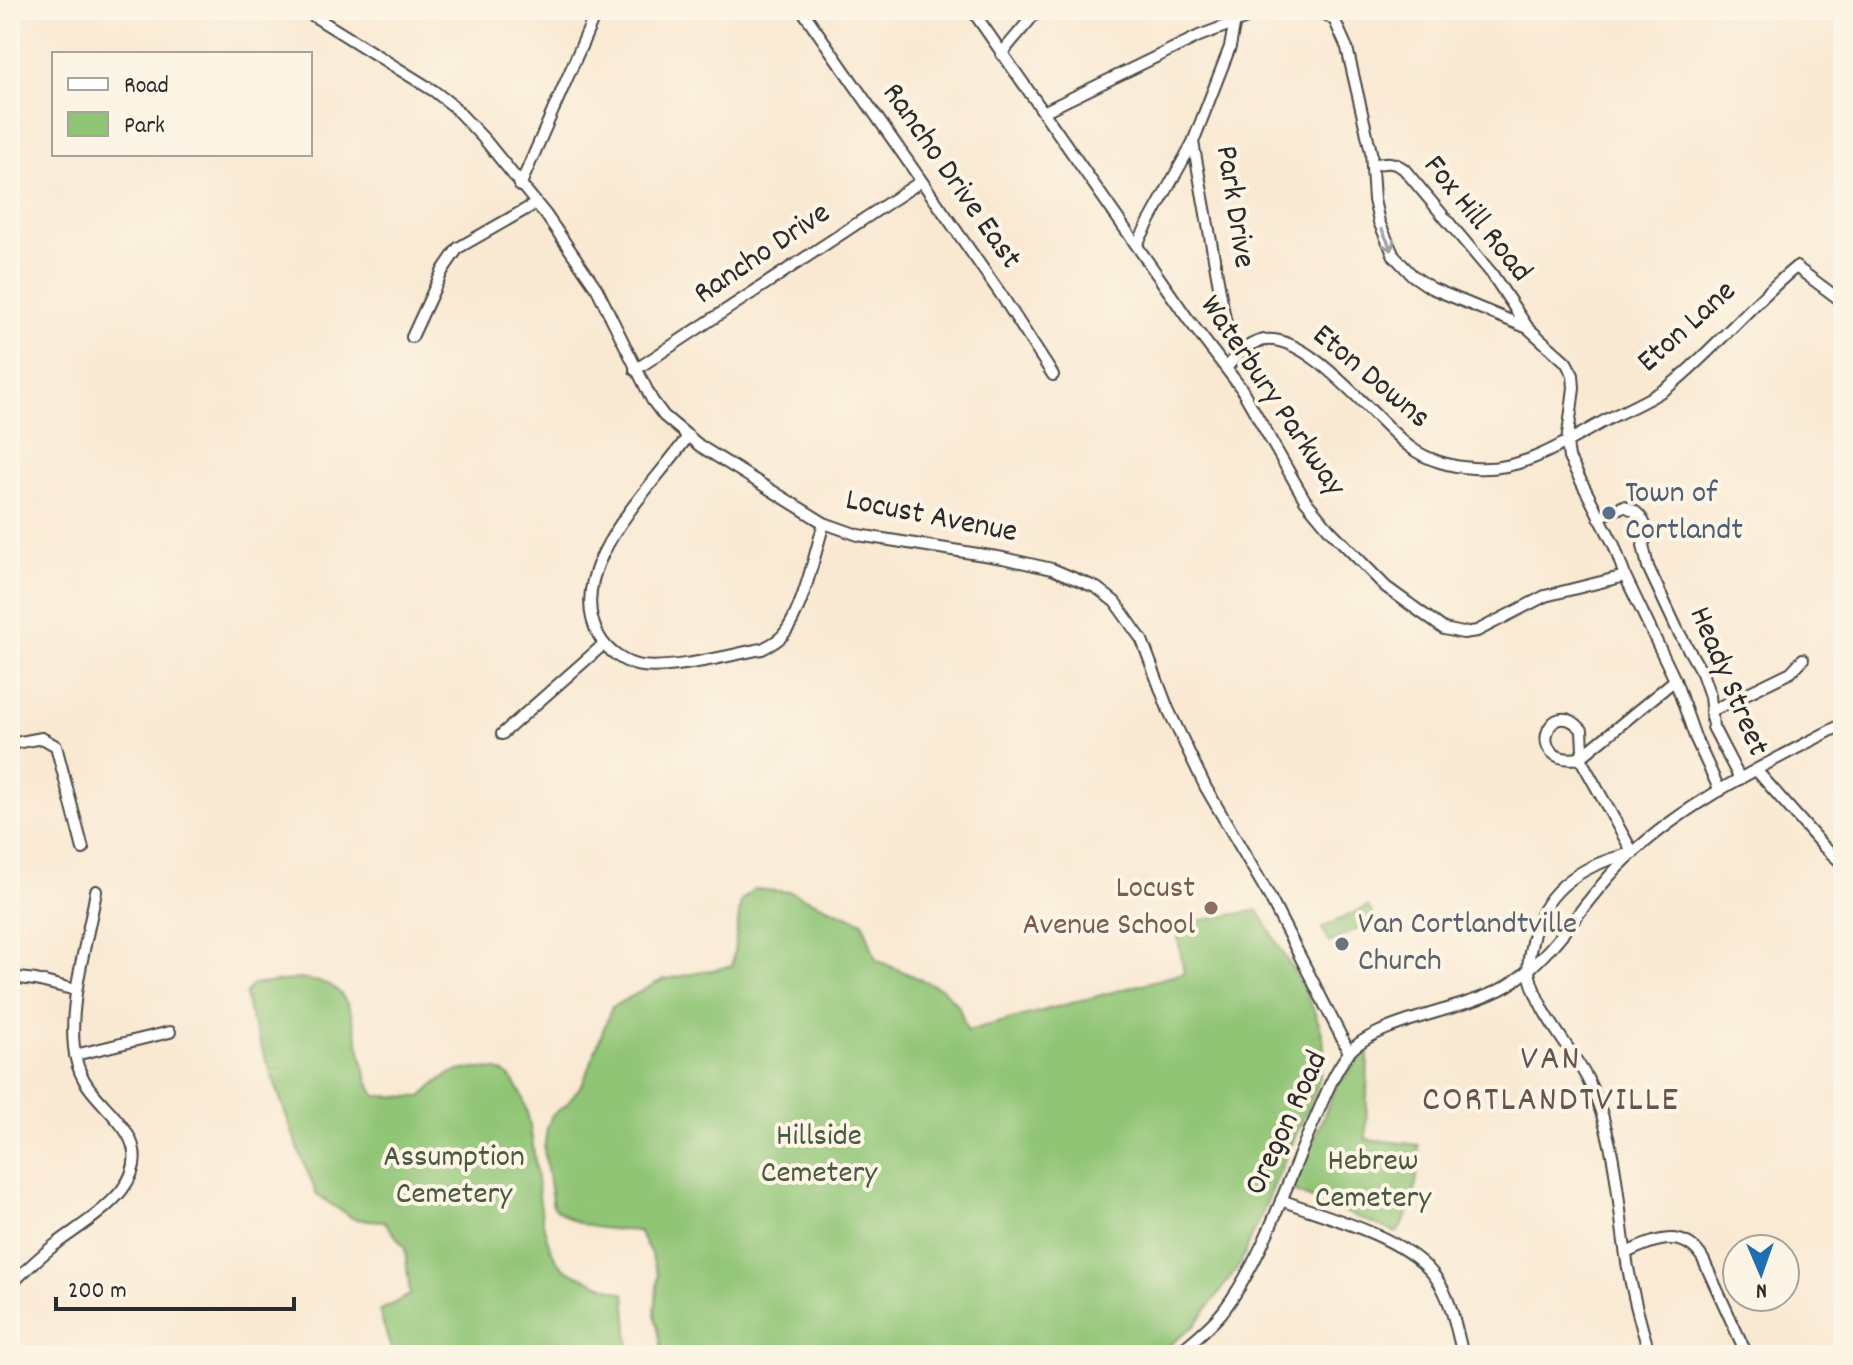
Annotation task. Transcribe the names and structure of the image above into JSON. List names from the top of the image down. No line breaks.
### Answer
{"streets":{"street":["Rancho Drive East","Park Drive","Fox Hill Road","Rancho Drive","Eton Lane","Eton Downs","Waterbury Parkway","Locust Avenue","Heady Street","Oregon Road"]},"crossings":[["Rancho Drive East","Rancho Drive"],["Park Drive","Eton Downs"],["Fox Hill Road","Eton Lane"],["Fox Hill Road","Eton Downs"],["Rancho Drive","Locust Avenue"],["Eton Lane","Eton Downs"],["Locust Avenue","Oregon Road"],["Heady Street","Oregon Road"]],"districts":["VAN CORTLANDTVILLE"],"parks":["Hillside Cemetery","Assumption Cemetery","Hebrew Cemetery"],"places":["Town of Cortlandt","Locust Avenue School","Van Cortlandtville Church"],"legend":["Road","Park"],"scale_bar":"200 m","north":"bottom"}
